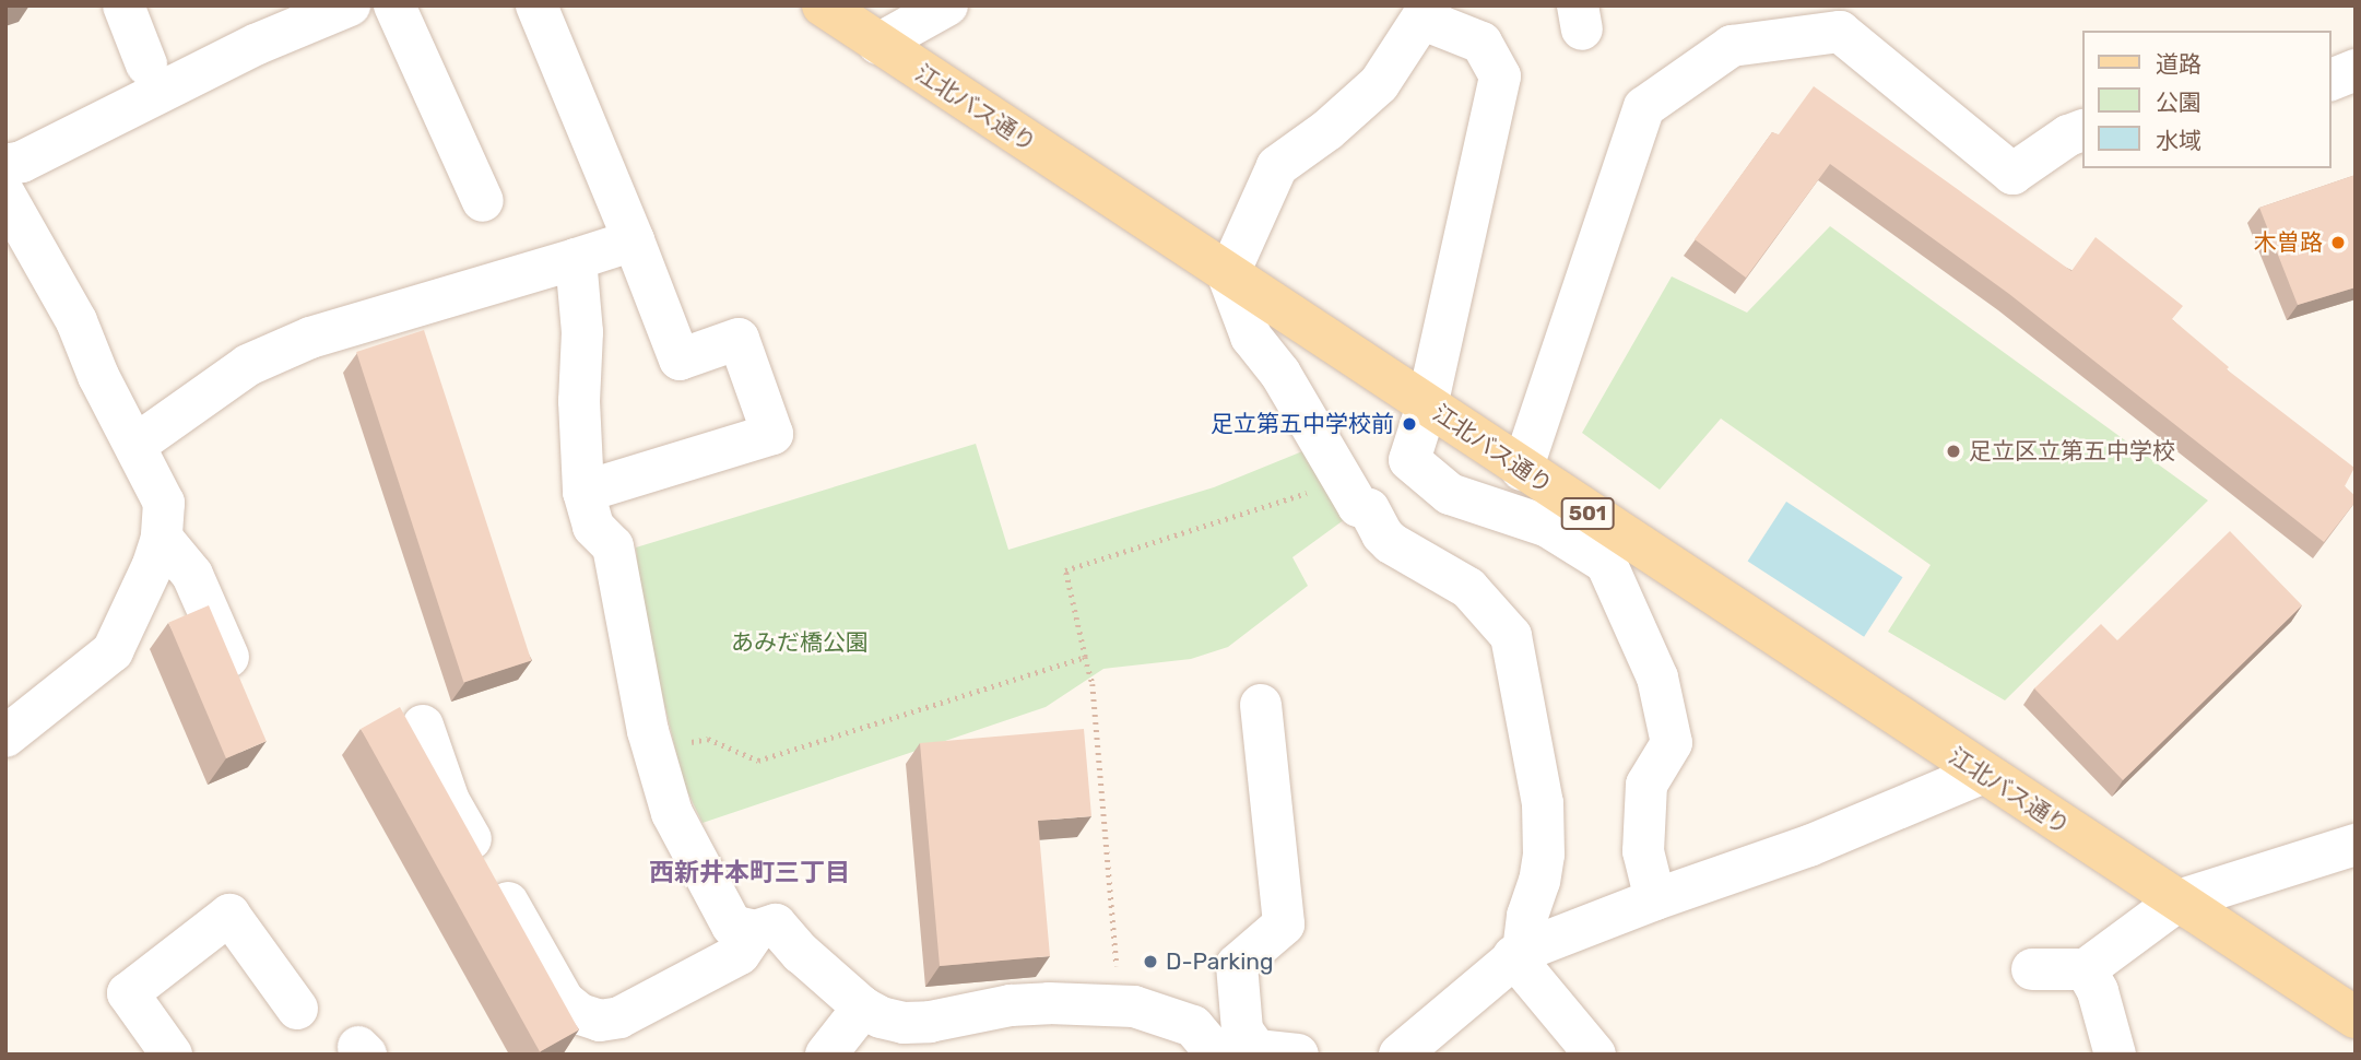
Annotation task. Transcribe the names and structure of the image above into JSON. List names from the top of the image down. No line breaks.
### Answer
{"streets":{"main road":["江北バス通り","501"]},"districts":["西新井本町三丁目"],"parks":["あみだ橋公園"],"places":["木曽路","足立第五中学校前","足立区立第五中学校","D-Parking"],"legend":["道路","公園","水域"]}
